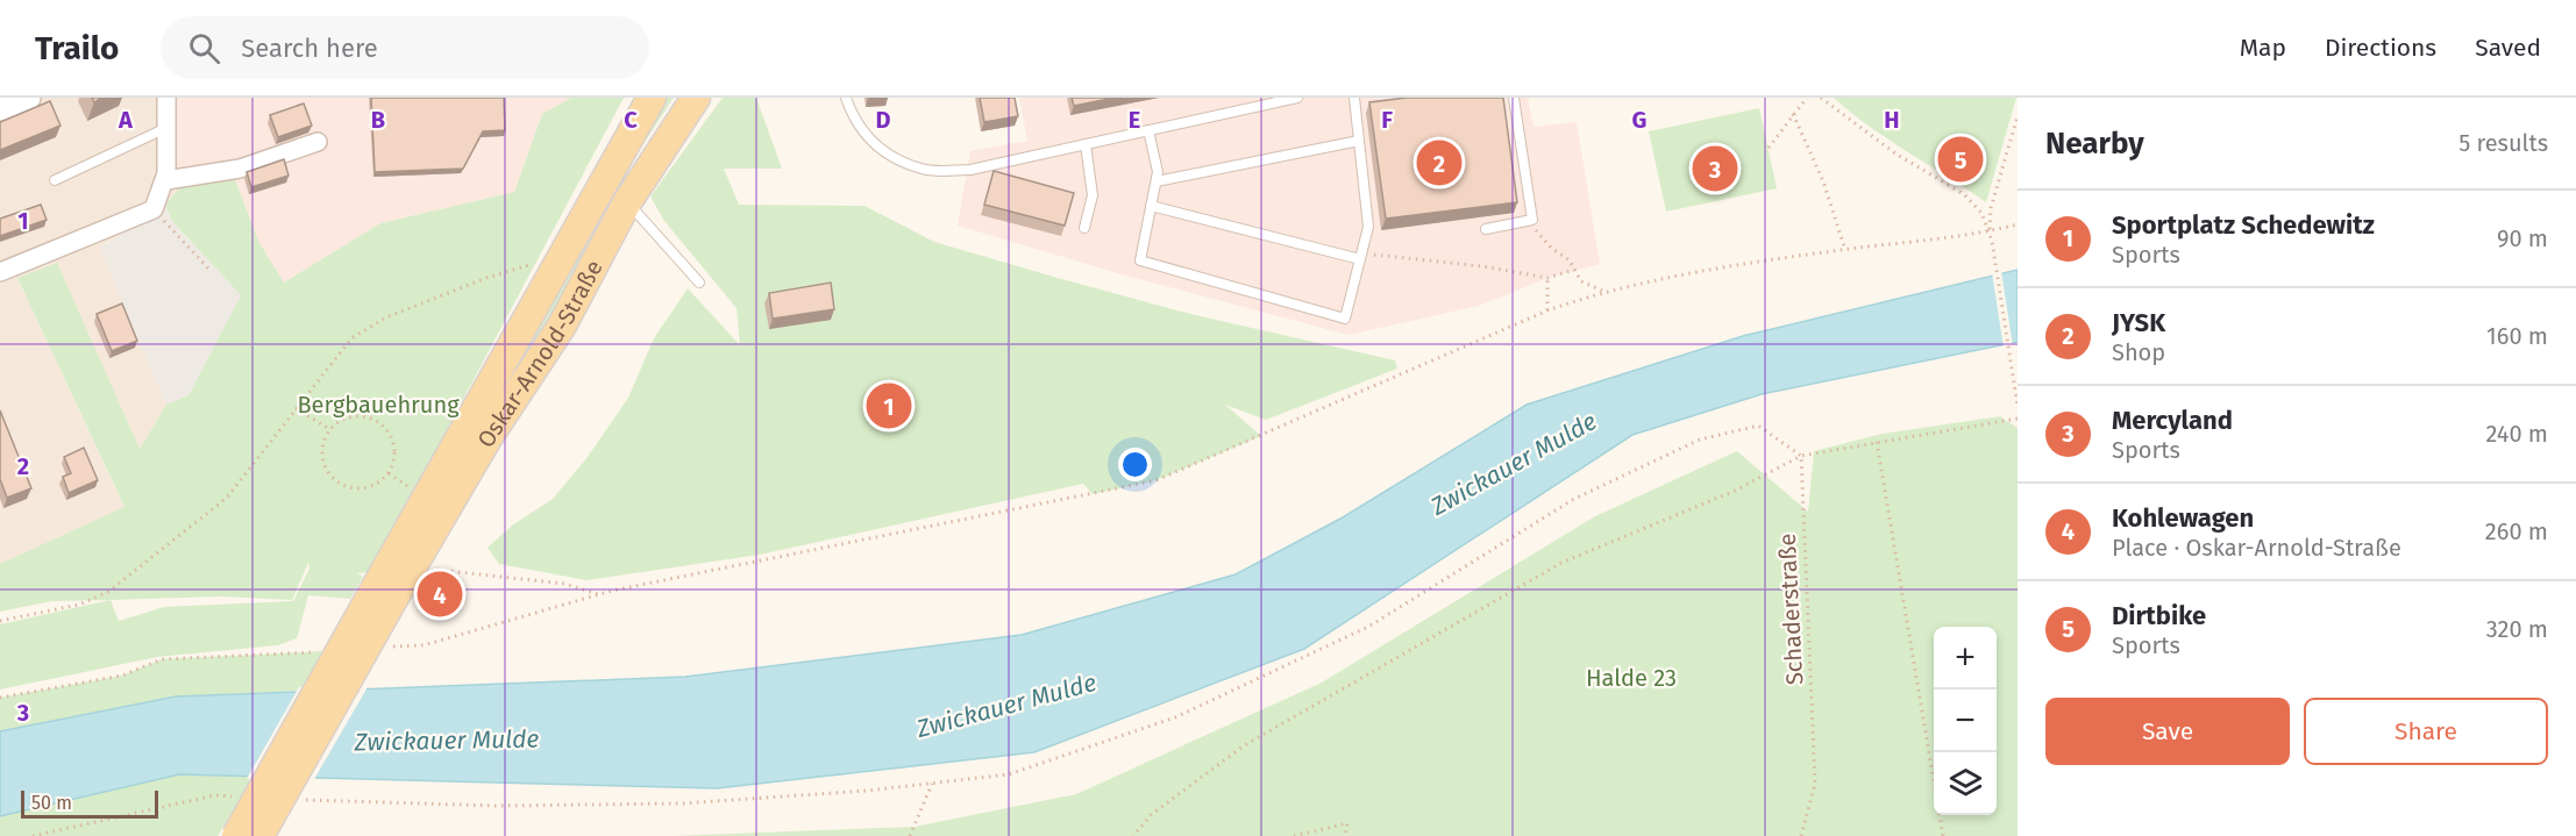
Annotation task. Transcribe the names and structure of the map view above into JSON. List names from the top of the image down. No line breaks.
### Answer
{"streets":{"main road":["Oskar-Arnold-Straße"],"path":["Schaderstraße"]},"water":["Zwickauer Mulde"],"parks":["Bergbauehrung","Halde 23"],"scale_bar":"50 m","page":{"header":"Trailo","search":"Search here","nav":["Map","Directions","Saved"],"heading":["Nearby","5 results"],"pins":["5","2","3","1","4"],"list":[{"mark":"1","name":"Sportplatz Schedewitz","note":"Sports","value":"90 m"},{"mark":"2","name":"JYSK","note":"Shop","value":"160 m"},{"mark":"3","name":"Mercyland","note":"Sports","value":"240 m"},{"mark":"4","name":"Kohlewagen","note":"Place · Oskar-Arnold-Straße","value":"260 m"},{"mark":"5","name":"Dirtbike","note":"Sports","value":"320 m"}],"map_buttons":["+","−"],"buttons":["Save","Share"],"scale":"50 m"},"grid":{"columns":["A","B","C","D","E","F","G","H"],"rows":["1","2","3"]}}
